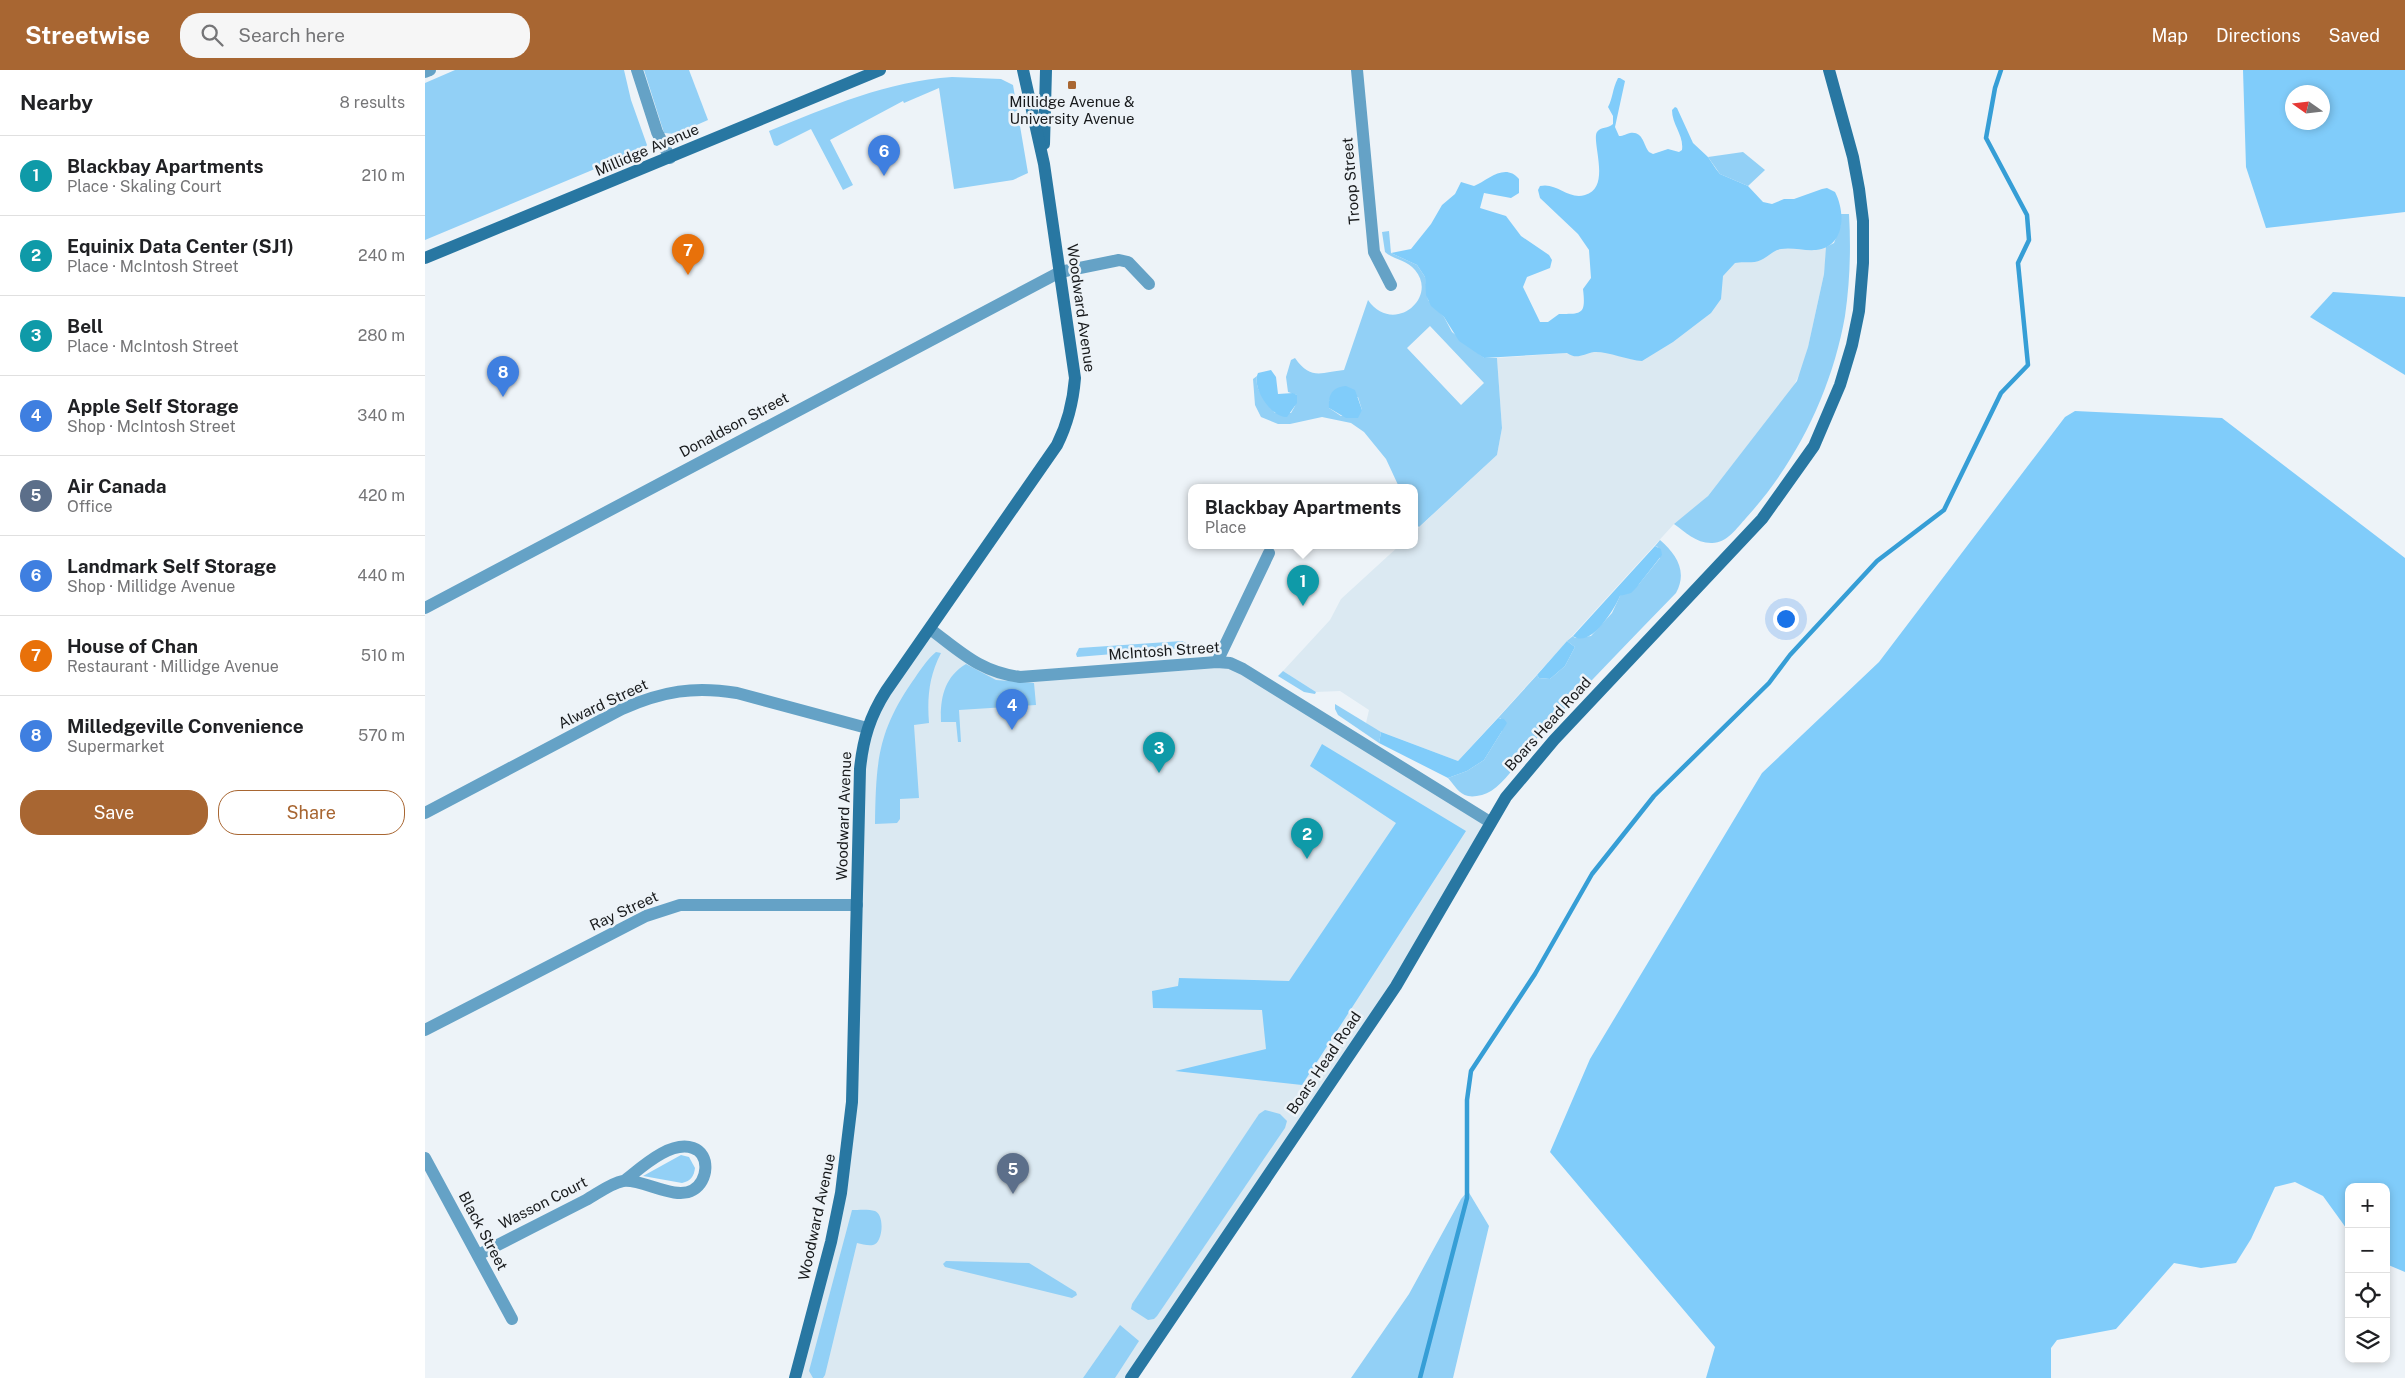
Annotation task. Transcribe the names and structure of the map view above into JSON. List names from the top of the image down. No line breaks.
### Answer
{"streets":{"street":["Millidge Avenue","Troop Street","Woodward Avenue","Donaldson Street","McIntosh Street","Alward Street","Boars Head Road","Ray Street","Wasson Court","Black Street"]},"crossings":[["Woodward Avenue","Donaldson Street"],["Woodward Avenue","McIntosh Street"],["Woodward Avenue","Alward Street"],["Woodward Avenue","Ray Street"],["McIntosh Street","Boars Head Road"],["Wasson Court","Black Street"]],"places":{"transit":["Millidge Avenue & University Avenue"]},"north":"left","page":{"header":"Streetwise","search":"Search here","nav":["Map","Directions","Saved"],"heading":["Nearby","8 results"],"list":[{"mark":"1","name":"Blackbay Apartments","note":"Place · Skaling Court","value":"210 m"},{"mark":"2","name":"Equinix Data Center (SJ1)","note":"Place · McIntosh Street","value":"240 m"},{"mark":"3","name":"Bell","note":"Place · McIntosh Street","value":"280 m"},{"mark":"4","name":"Apple Self Storage","note":"Shop · McIntosh Street","value":"340 m"},{"mark":"5","name":"Air Canada","note":"Office","value":"420 m"},{"mark":"6","name":"Landmark Self Storage","note":"Shop · Millidge Avenue","value":"440 m"},{"mark":"7","name":"House of Chan","note":"Restaurant · Millidge Avenue","value":"510 m"},{"mark":"8","name":"Milledgeville Convenience","note":"Supermarket","value":"570 m"}],"pins":["6","7","8","1","4","3","2","5"],"popup":["Blackbay Apartments","Place"],"buttons":["Save","Share"],"map_buttons":["+","−"]}}
